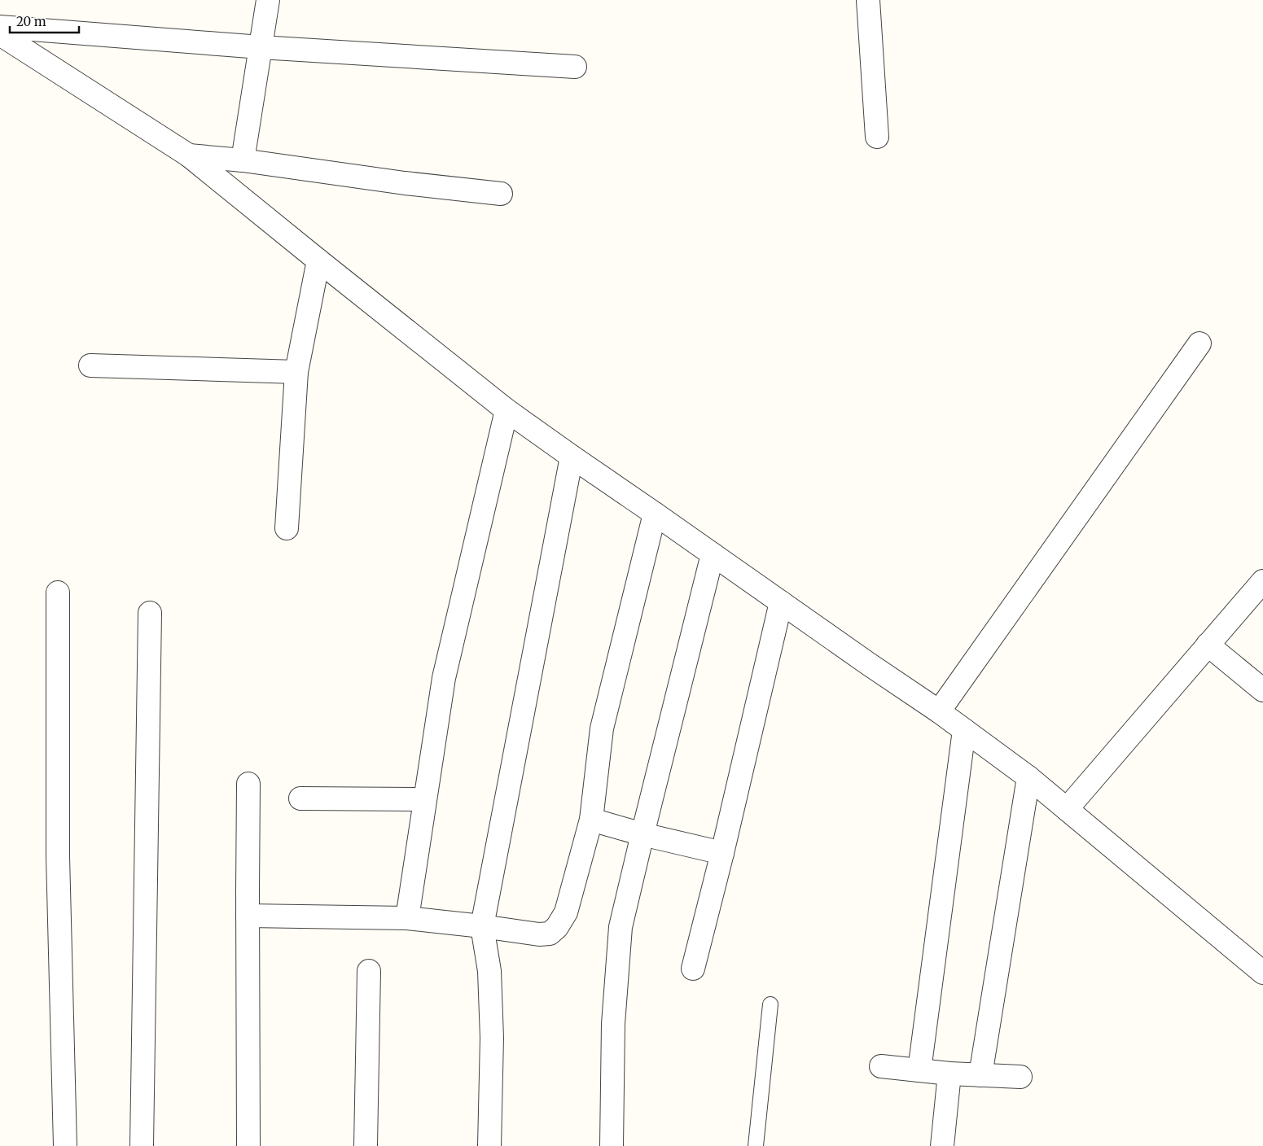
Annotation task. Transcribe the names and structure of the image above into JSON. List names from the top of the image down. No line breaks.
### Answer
{"scale_bar":"20 m"}
